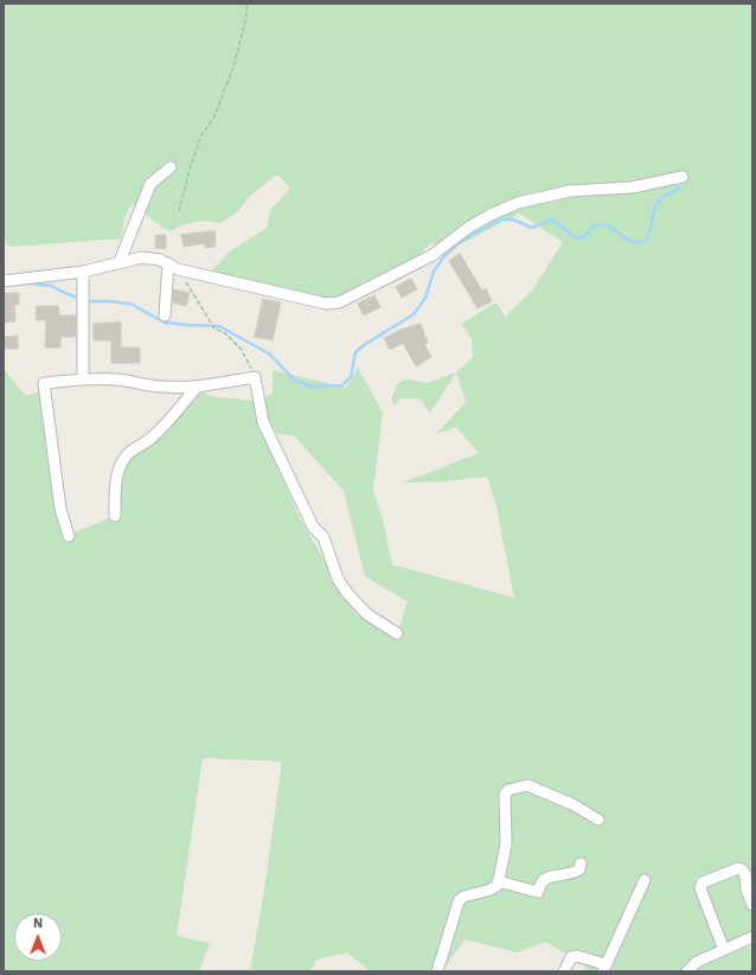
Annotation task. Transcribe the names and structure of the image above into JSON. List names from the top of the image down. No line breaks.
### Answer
{"north":"top"}
